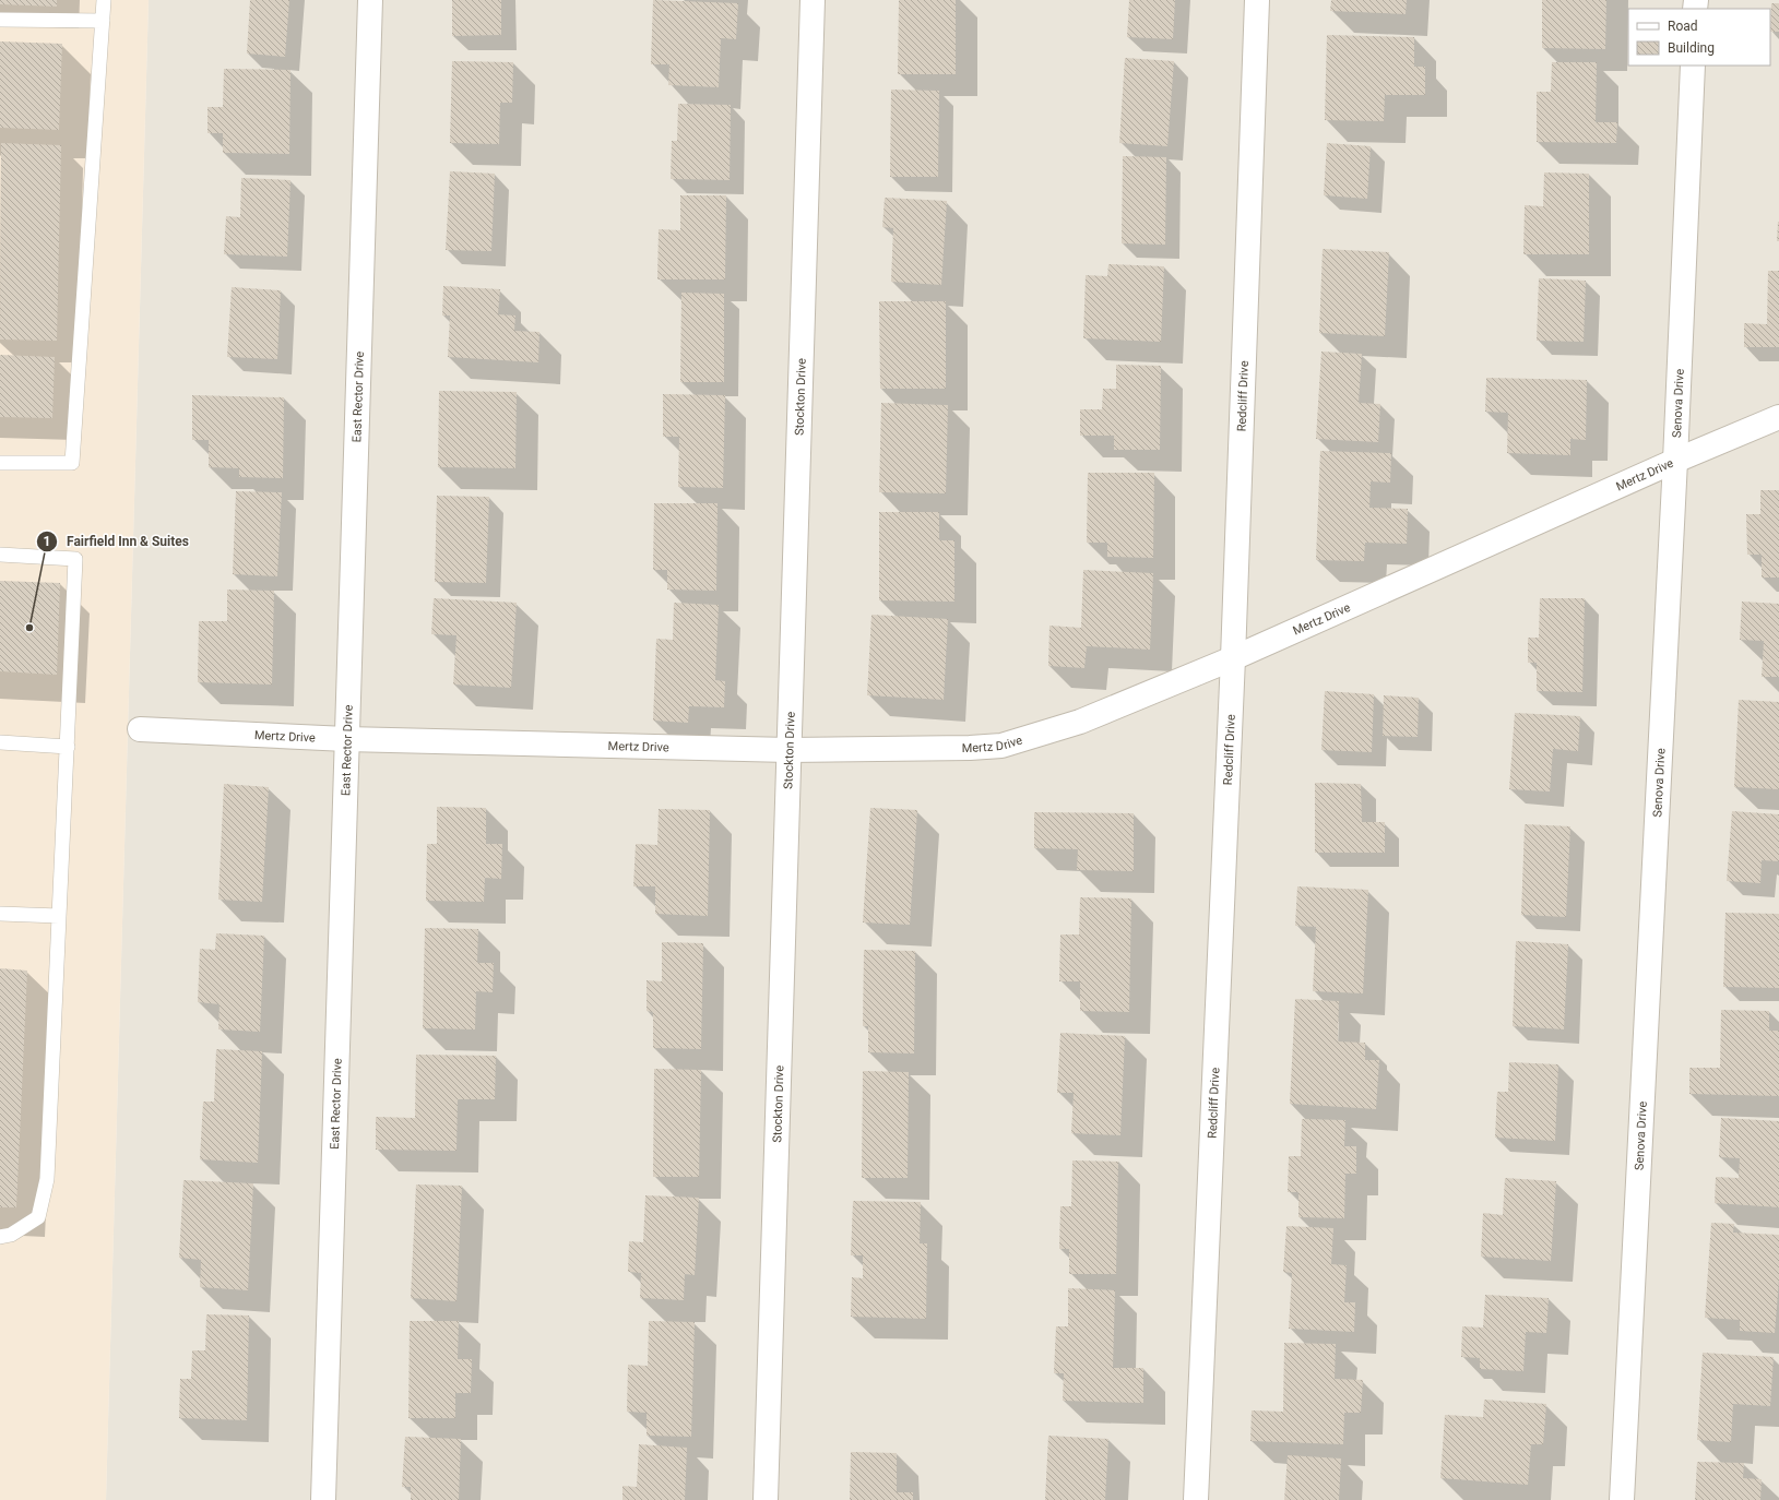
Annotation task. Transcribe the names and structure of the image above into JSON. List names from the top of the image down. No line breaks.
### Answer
{"streets":{"street":["East Rector Drive","Stockton Drive","Redcliff Drive","Senova Drive","Mertz Drive"]},"crossings":[["East Rector Drive","Mertz Drive"],["Stockton Drive","Mertz Drive"],["Redcliff Drive","Mertz Drive"],["Senova Drive","Mertz Drive"]],"places":["Fairfield Inn & Suites"],"legend":["Road","Building"]}
